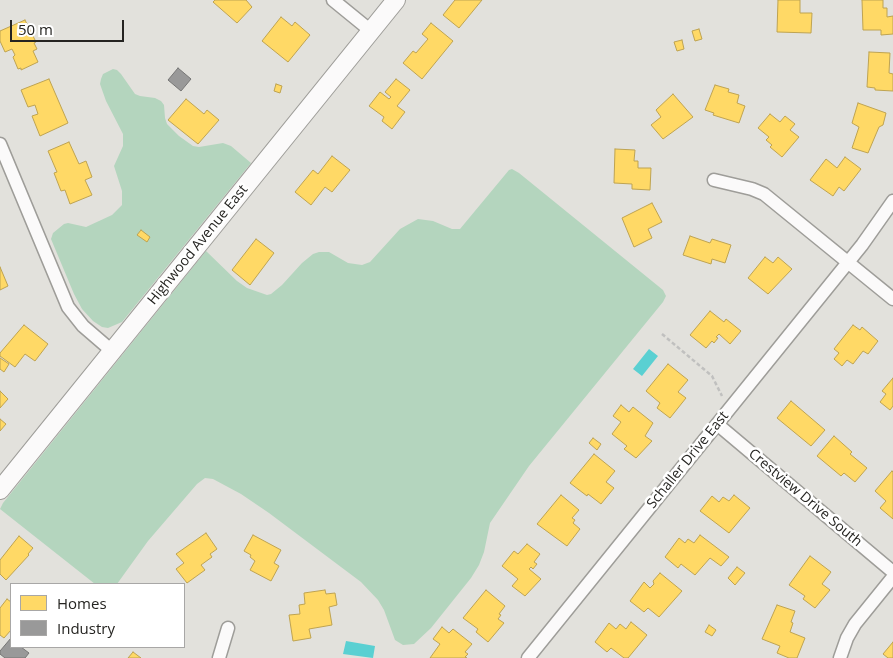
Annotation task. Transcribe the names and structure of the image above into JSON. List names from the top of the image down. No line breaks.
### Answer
{"streets":{"street":["Highwood Avenue East","Schaller Drive East","Crestview Drive South"]},"crossings":[["Schaller Drive East","Crestview Drive South"]],"legend":["Homes","Industry"],"scale_bar":"50 m"}
